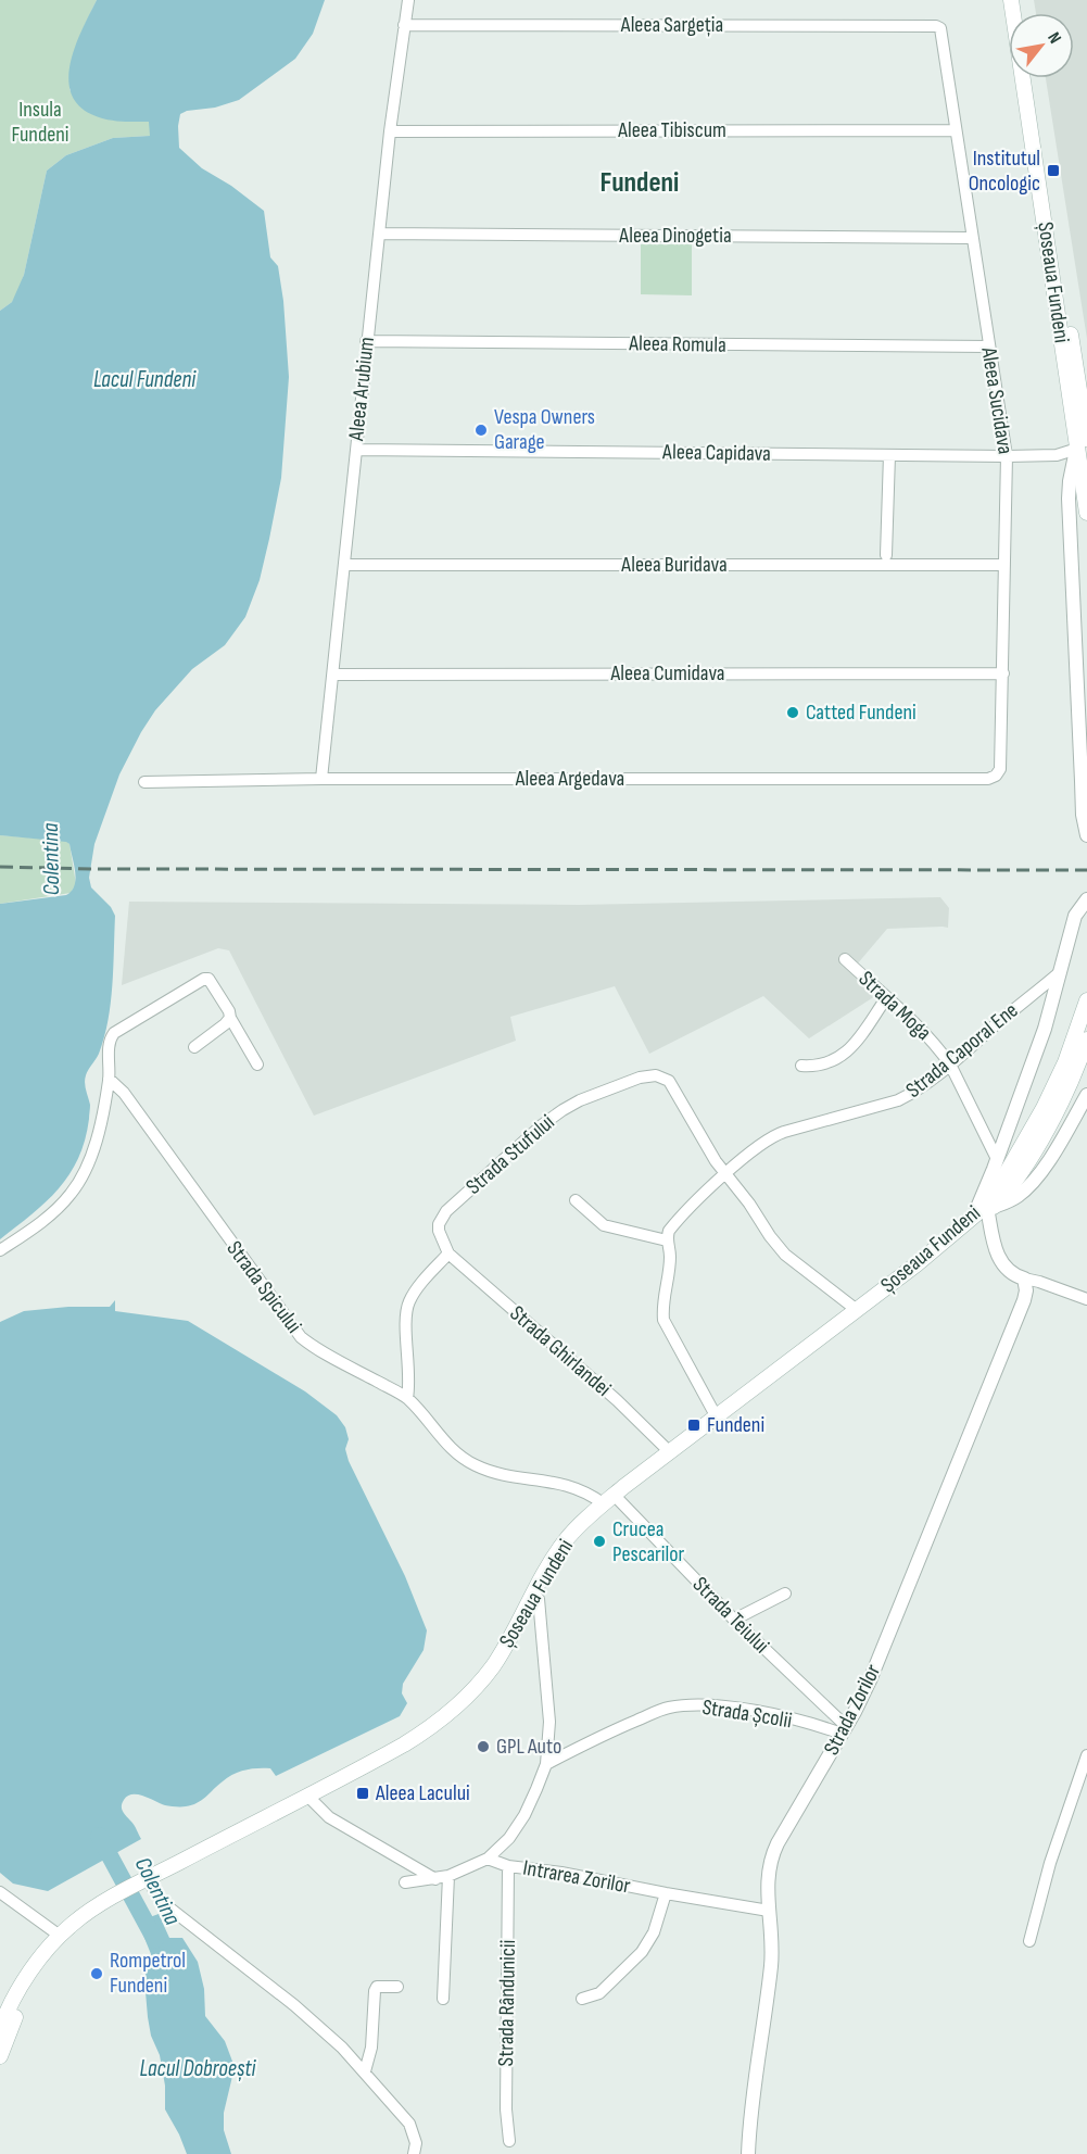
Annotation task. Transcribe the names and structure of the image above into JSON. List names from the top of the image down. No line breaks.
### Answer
{"streets":{"main road":["Șoseaua Fundeni"],"street":["Aleea Sargeția","Aleea Tibiscum","Aleea Dinogetia","Aleea Romula","Aleea Arubium","Aleea Sucidava","Aleea Capidava","Aleea Buridava","Aleea Cumidava","Aleea Argedava","Strada Moga","Strada Caporal Ene","Strada Stufului","Strada Spicului","Strada Ghirlandei","Strada Teiului","Strada Zorilor","Strada Școlii","Intrarea Zorilor","Strada Rândunicii"]},"crossings":[["Aleea Sargeția","Aleea Arubium"],["Aleea Sargeția","Aleea Sucidava"],["Aleea Tibiscum","Aleea Arubium"],["Aleea Tibiscum","Aleea Sucidava"],["Aleea Dinogetia","Aleea Arubium"],["Aleea Dinogetia","Aleea Sucidava"],["Șoseaua Fundeni","Aleea Capidava"],["Șoseaua Fundeni","Strada Spicului"],["Șoseaua Fundeni","Strada Ghirlandei"],["Șoseaua Fundeni","Strada Teiului"],["Aleea Romula","Aleea Arubium"],["Aleea Romula","Aleea Sucidava"],["Aleea Arubium","Aleea Capidava"],["Aleea Arubium","Aleea Buridava"],["Aleea Arubium","Aleea Cumidava"],["Aleea Arubium","Aleea Argedava"],["Aleea Sucidava","Aleea Capidava"],["Aleea Sucidava","Aleea Buridava"],["Aleea Sucidava","Aleea Cumidava"],["Aleea Sucidava","Aleea Argedava"],["Strada Moga","Strada Caporal Ene"],["Strada Caporal Ene","Strada Stufului"],["Strada Stufului","Strada Ghirlandei"],["Strada Teiului","Strada Zorilor"],["Strada Teiului","Strada Școlii"],["Strada Zorilor","Strada Școlii"],["Strada Zorilor","Intrarea Zorilor"],["Intrarea Zorilor","Strada Rândunicii"]],"districts":["Fundeni"],"water":["Lacul Fundeni","Colentina","Lacul Dobroești"],"parks":["Insula Fundeni"],"places":{"transit":["Institutul Oncologic","Fundeni","Aleea Lacului"],"other":["Vespa Owners Garage","Catted Fundeni","Crucea Pescarilor","GPL Auto","Rompetrol Fundeni"]},"north":"top right"}
